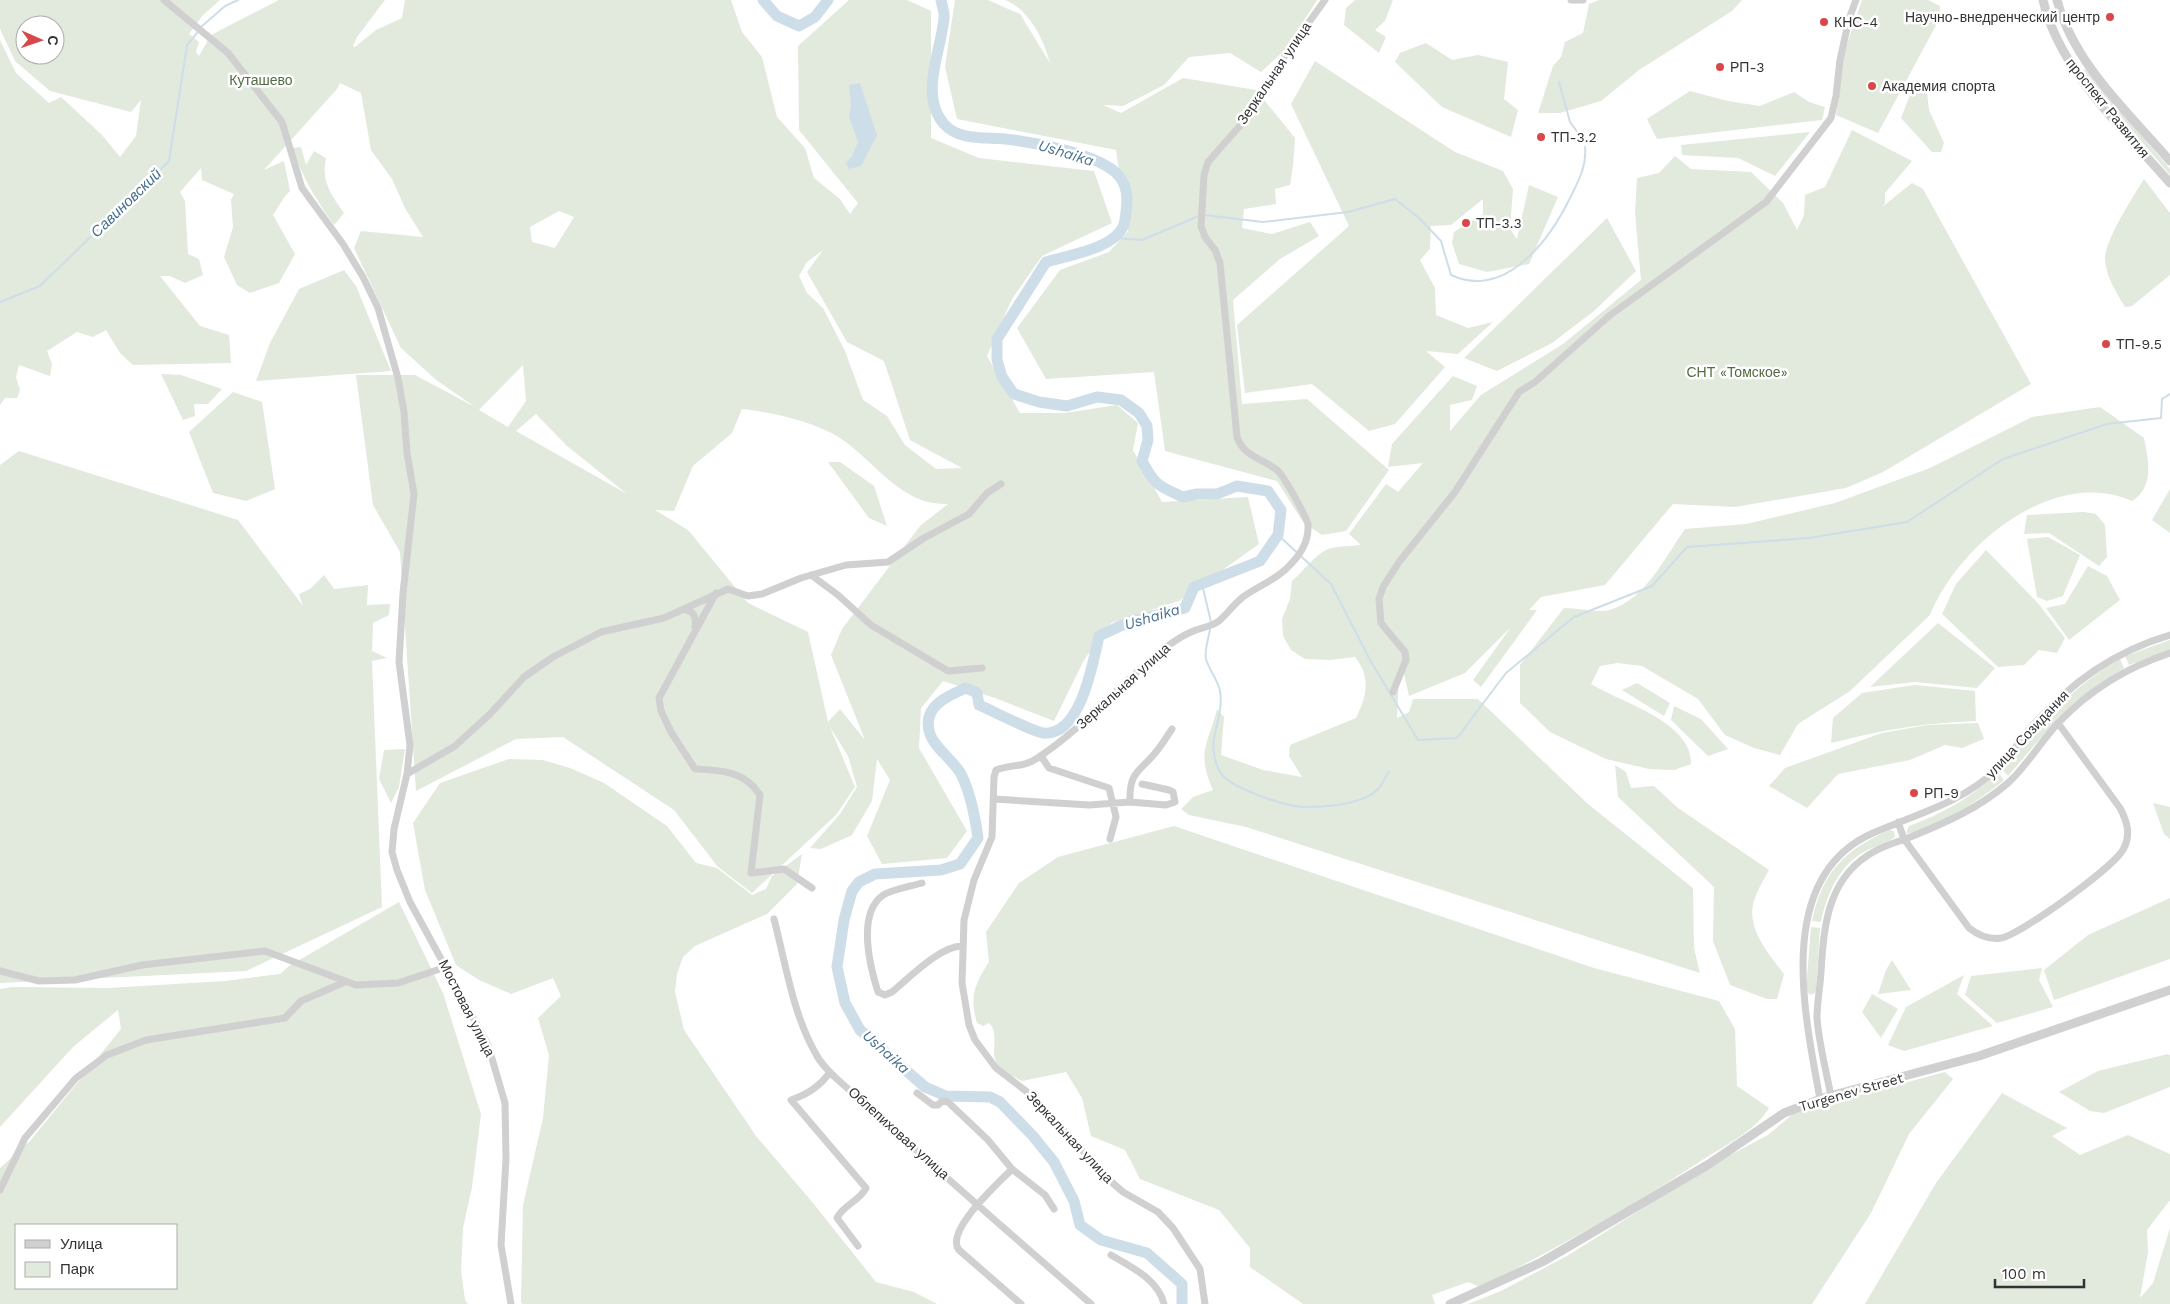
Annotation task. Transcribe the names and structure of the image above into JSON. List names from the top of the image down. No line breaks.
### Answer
{"streets":{"street":["Зеркальная улица","проспект Развития","улица Созидания","Мостовая улица","Turgenev Street","Облепиховая улица"]},"crossings":[["улица Созидания","Turgenev Street"]],"water":["Ushaika","Савиновский"],"parks":["Куташево","СНТ «Томское»"],"places":["Научно-внедренческий центр","КНС-4","РП-3","Академия спорта","ТП-3.2","ТП-3.3","ТП-9.5","РП-9"],"legend":["Улица","Парк"],"scale_bar":"100 m","north":"right"}
